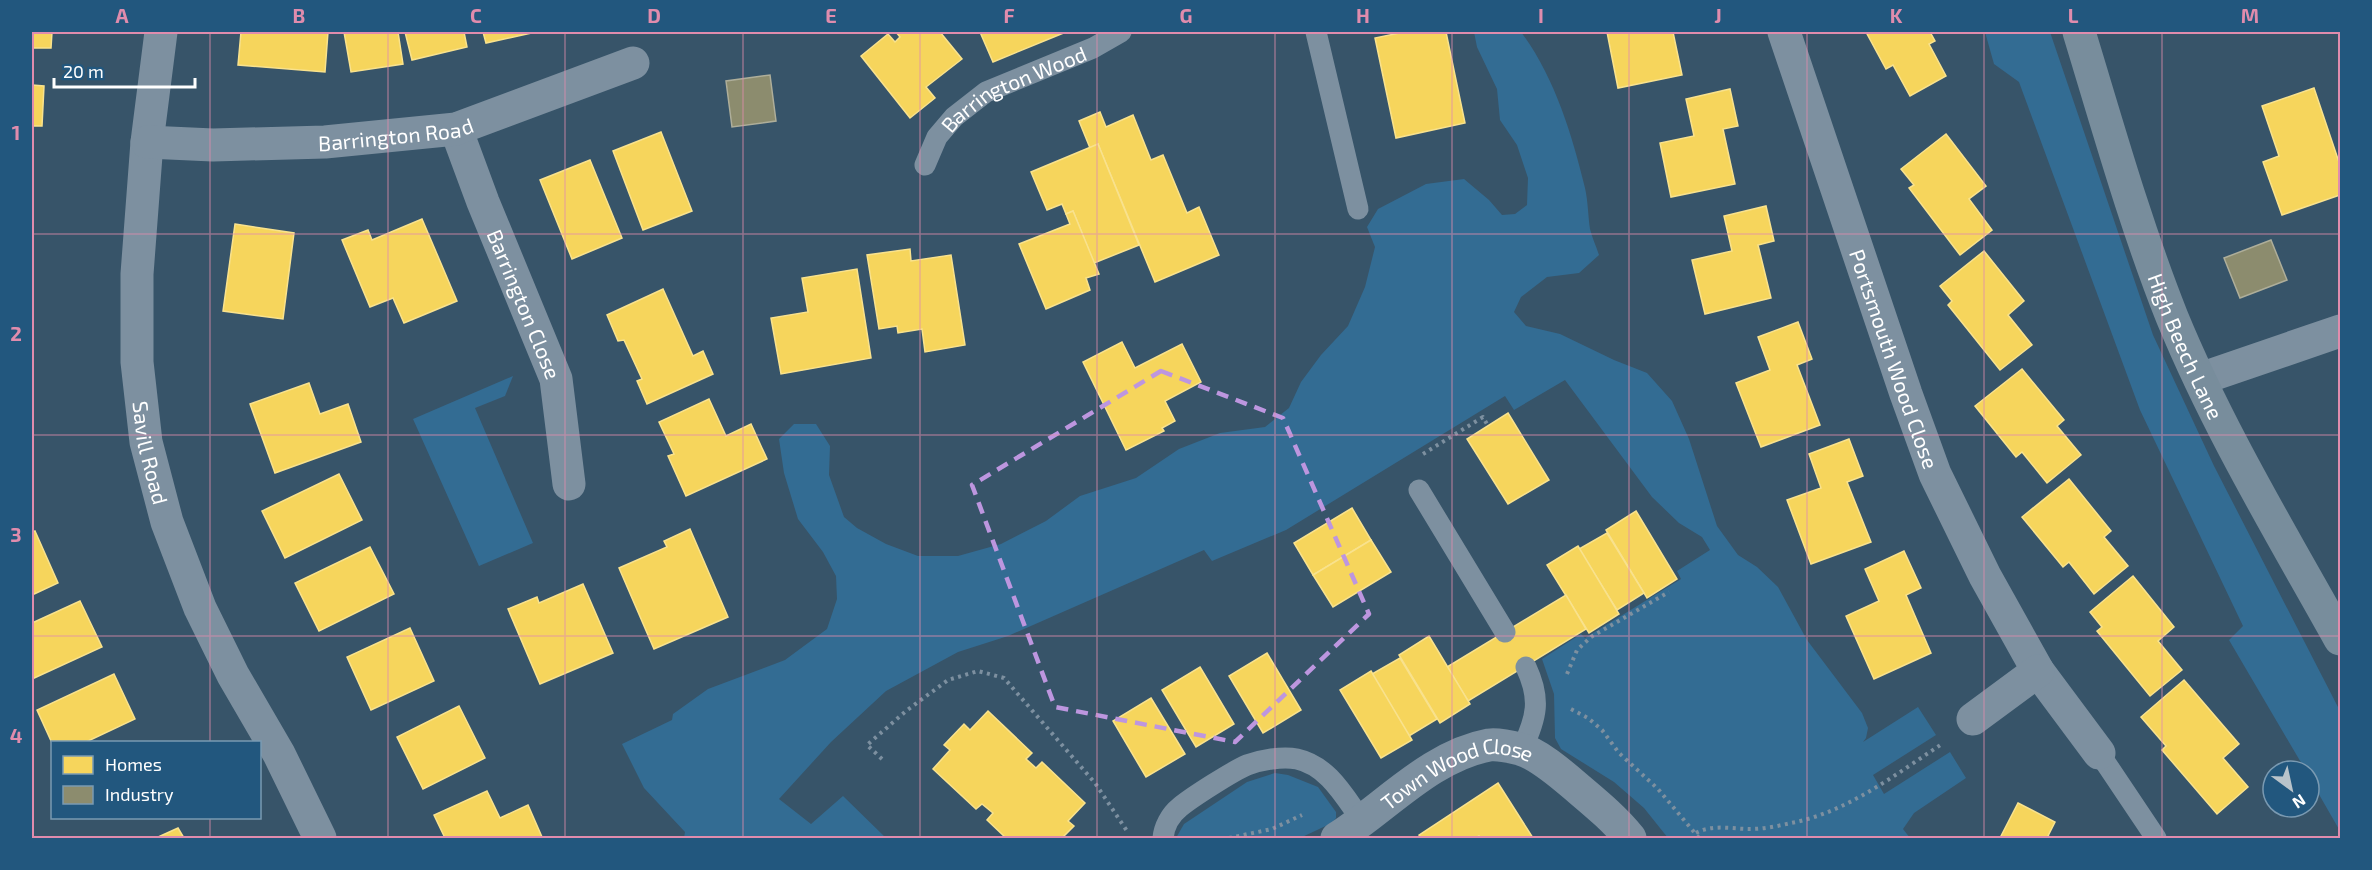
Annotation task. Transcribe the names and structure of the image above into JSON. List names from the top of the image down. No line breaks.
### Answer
{"streets":{"street":["Barrington Road","Barrington Close","High Beech Lane","Portsmouth Wood Close","Savill Road","Town Wood Close"],"lane":["Barrington Wood"]},"crossings":[["Barrington Road","Barrington Close"],["Barrington Road","Savill Road"]],"legend":["Homes","Industry"],"scale_bar":"20 m","north":"bottom right","grid":{"columns":["A","B","C","D","E","F","G","H","I","J","K","L","M"],"rows":["1","2","3","4"]}}
